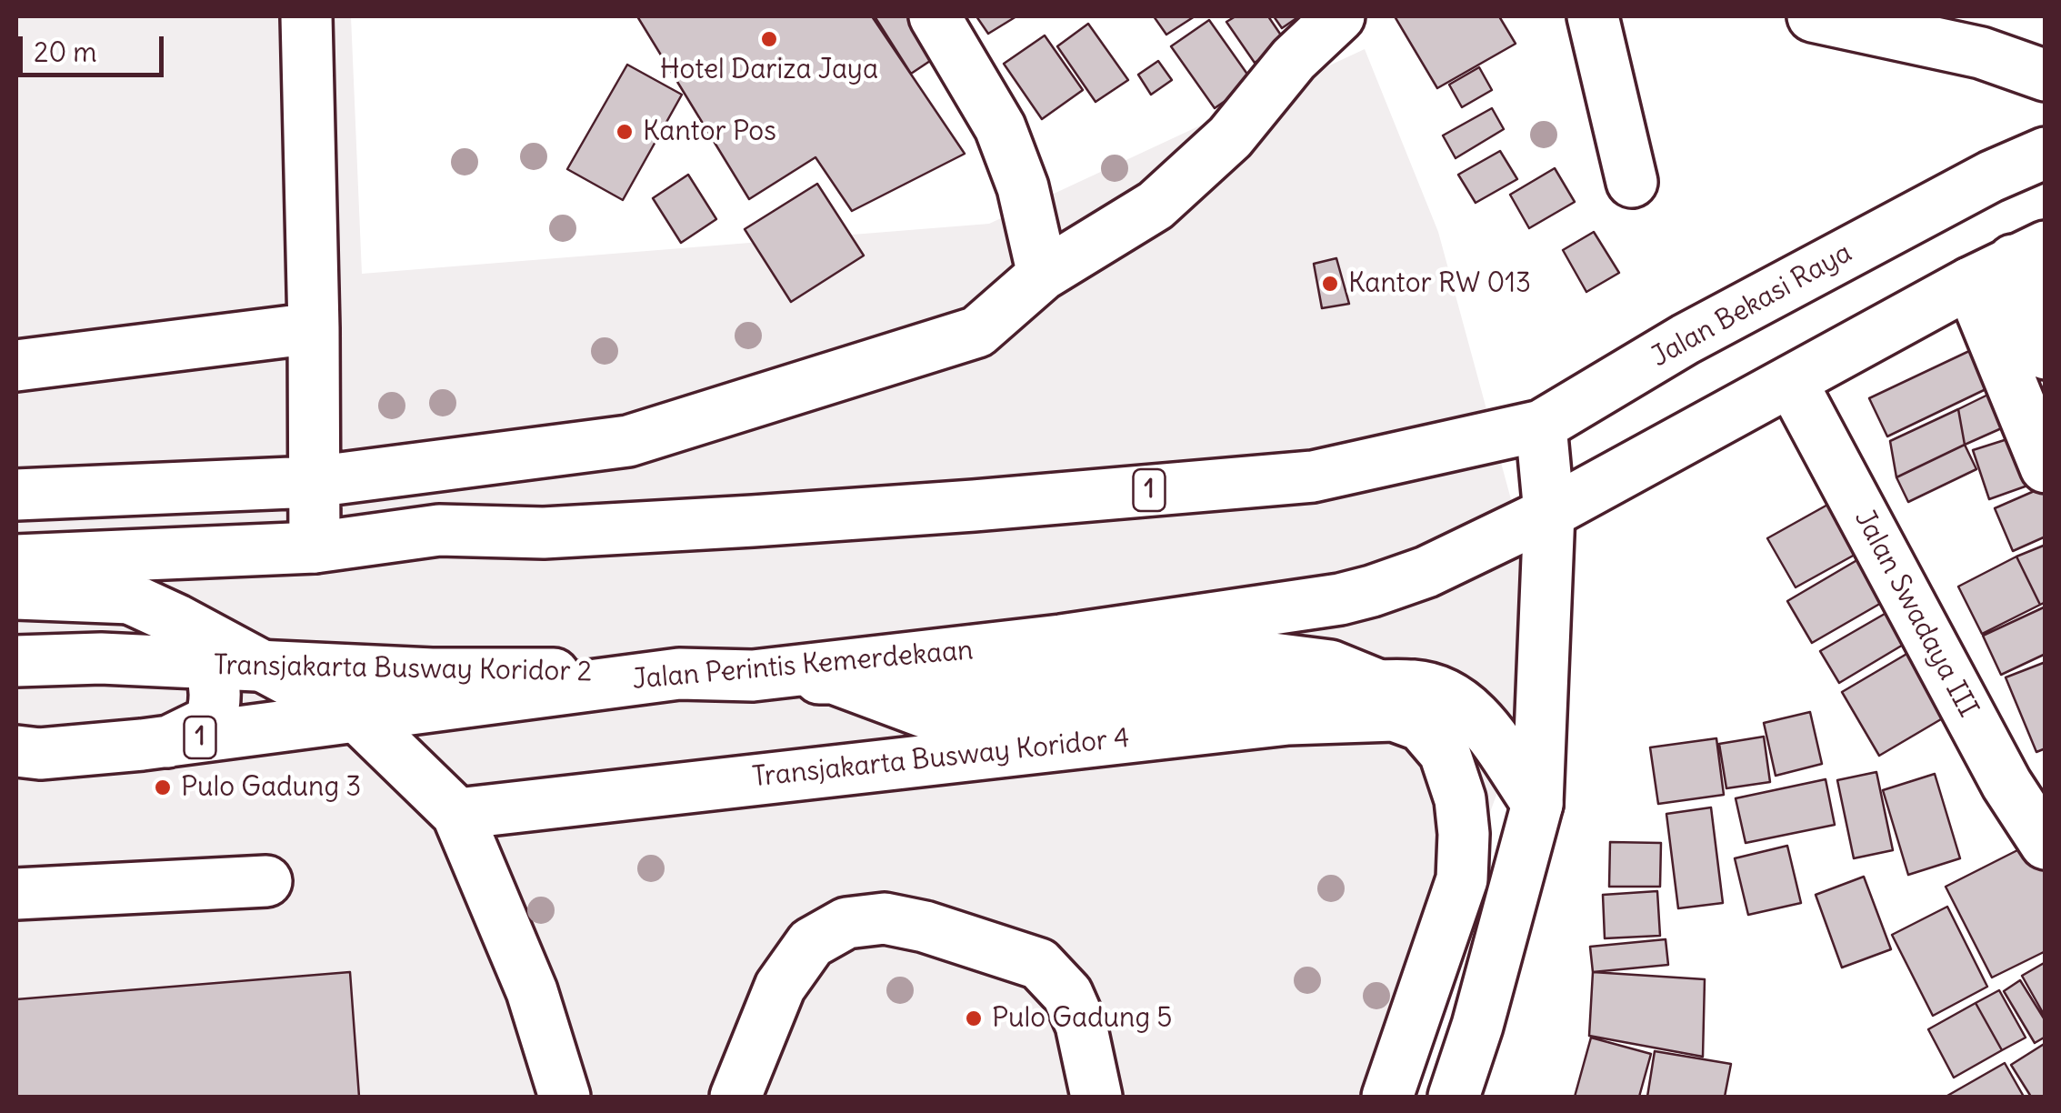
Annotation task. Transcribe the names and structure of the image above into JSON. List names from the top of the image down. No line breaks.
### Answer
{"streets":{"main road":["Jalan Bekasi Raya","1","Jalan Swadaya III","Jalan Perintis Kemerdekaan","Transjakarta Busway Koridor 2","Transjakarta Busway Koridor 4"]},"crossings":[["Jalan Bekasi Raya","1"],["Jalan Perintis Kemerdekaan","Transjakarta Busway Koridor 2"]],"places":["Hotel Dariza Jaya","Kantor Pos","Kantor RW 013","Pulo Gadung 3","Pulo Gadung 5"],"scale_bar":"20 m"}
